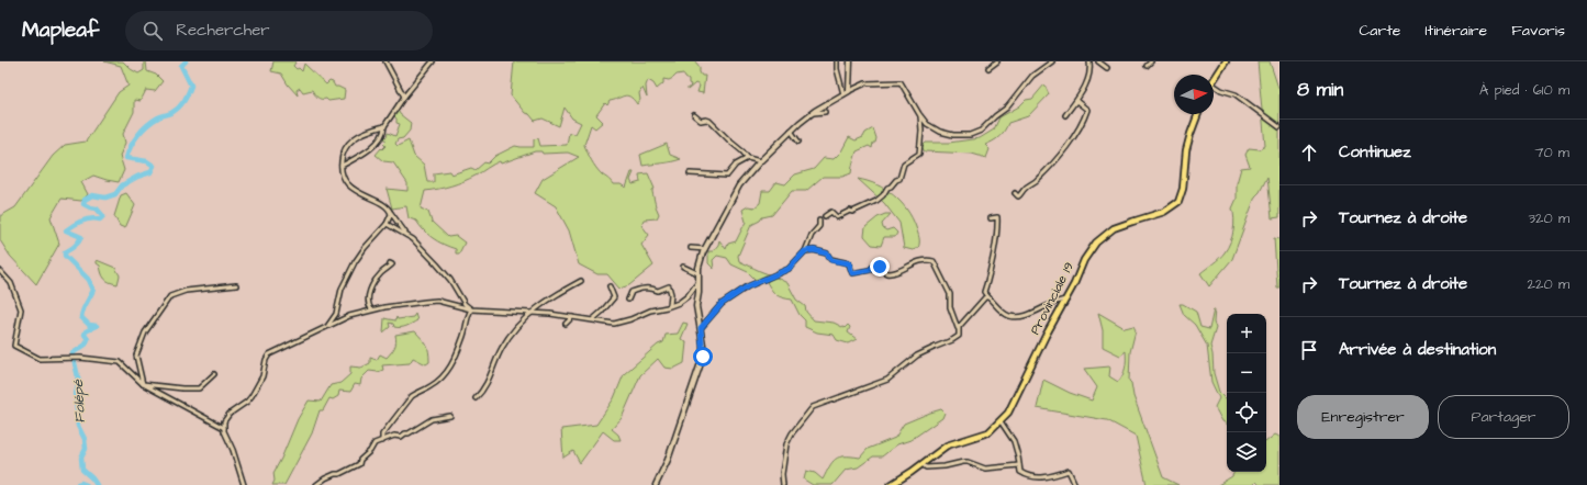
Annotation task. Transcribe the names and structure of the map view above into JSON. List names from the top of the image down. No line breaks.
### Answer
{"streets":{"main road":["Provinciale 19"]},"water":["Folépé"],"north":"right","page":{"header":"Mapleaf","search":"Rechercher","nav":["Carte","Itinéraire","Favoris"],"heading":["8 min","À pied · 610 m"],"list":[["Continuez","70 m"],["Tournez à droite","320 m"],["Tournez à droite","220 m"],"Arrivée à destination"],"map_buttons":["+","−"],"buttons":["Enregistrer","Partager"]}}
